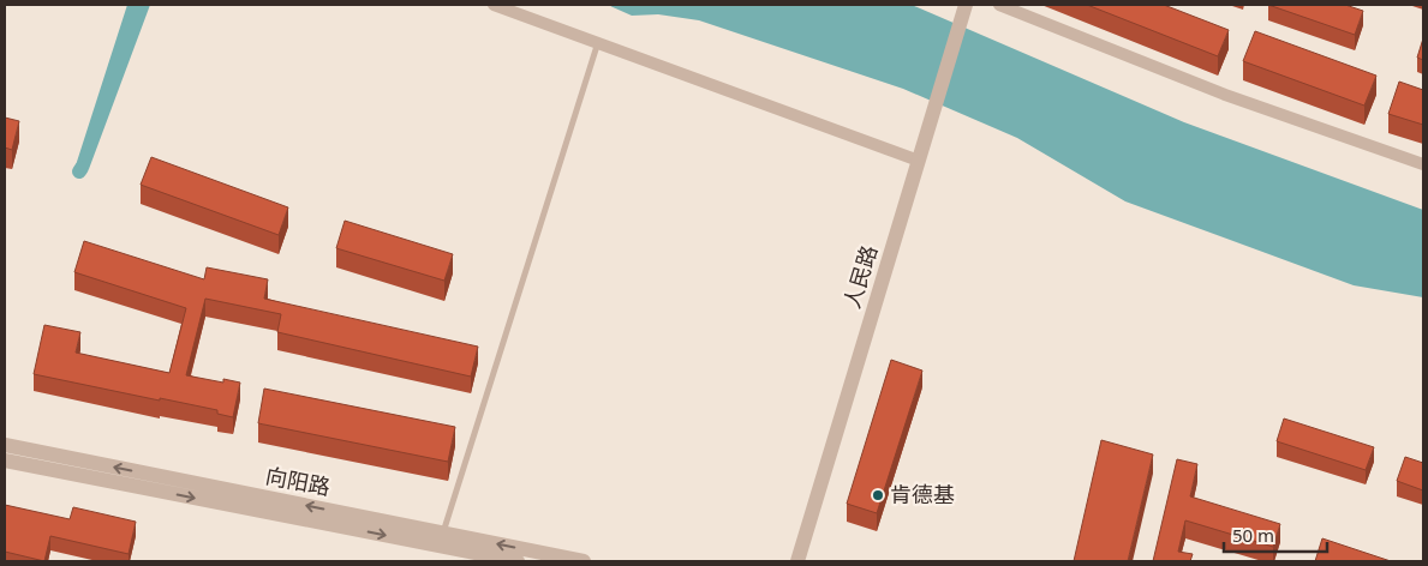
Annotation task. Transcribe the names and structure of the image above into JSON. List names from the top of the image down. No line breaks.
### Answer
{"streets":{"street":["人民路","向阳路"]},"places":["肯德基"],"scale_bar":"50 m"}
